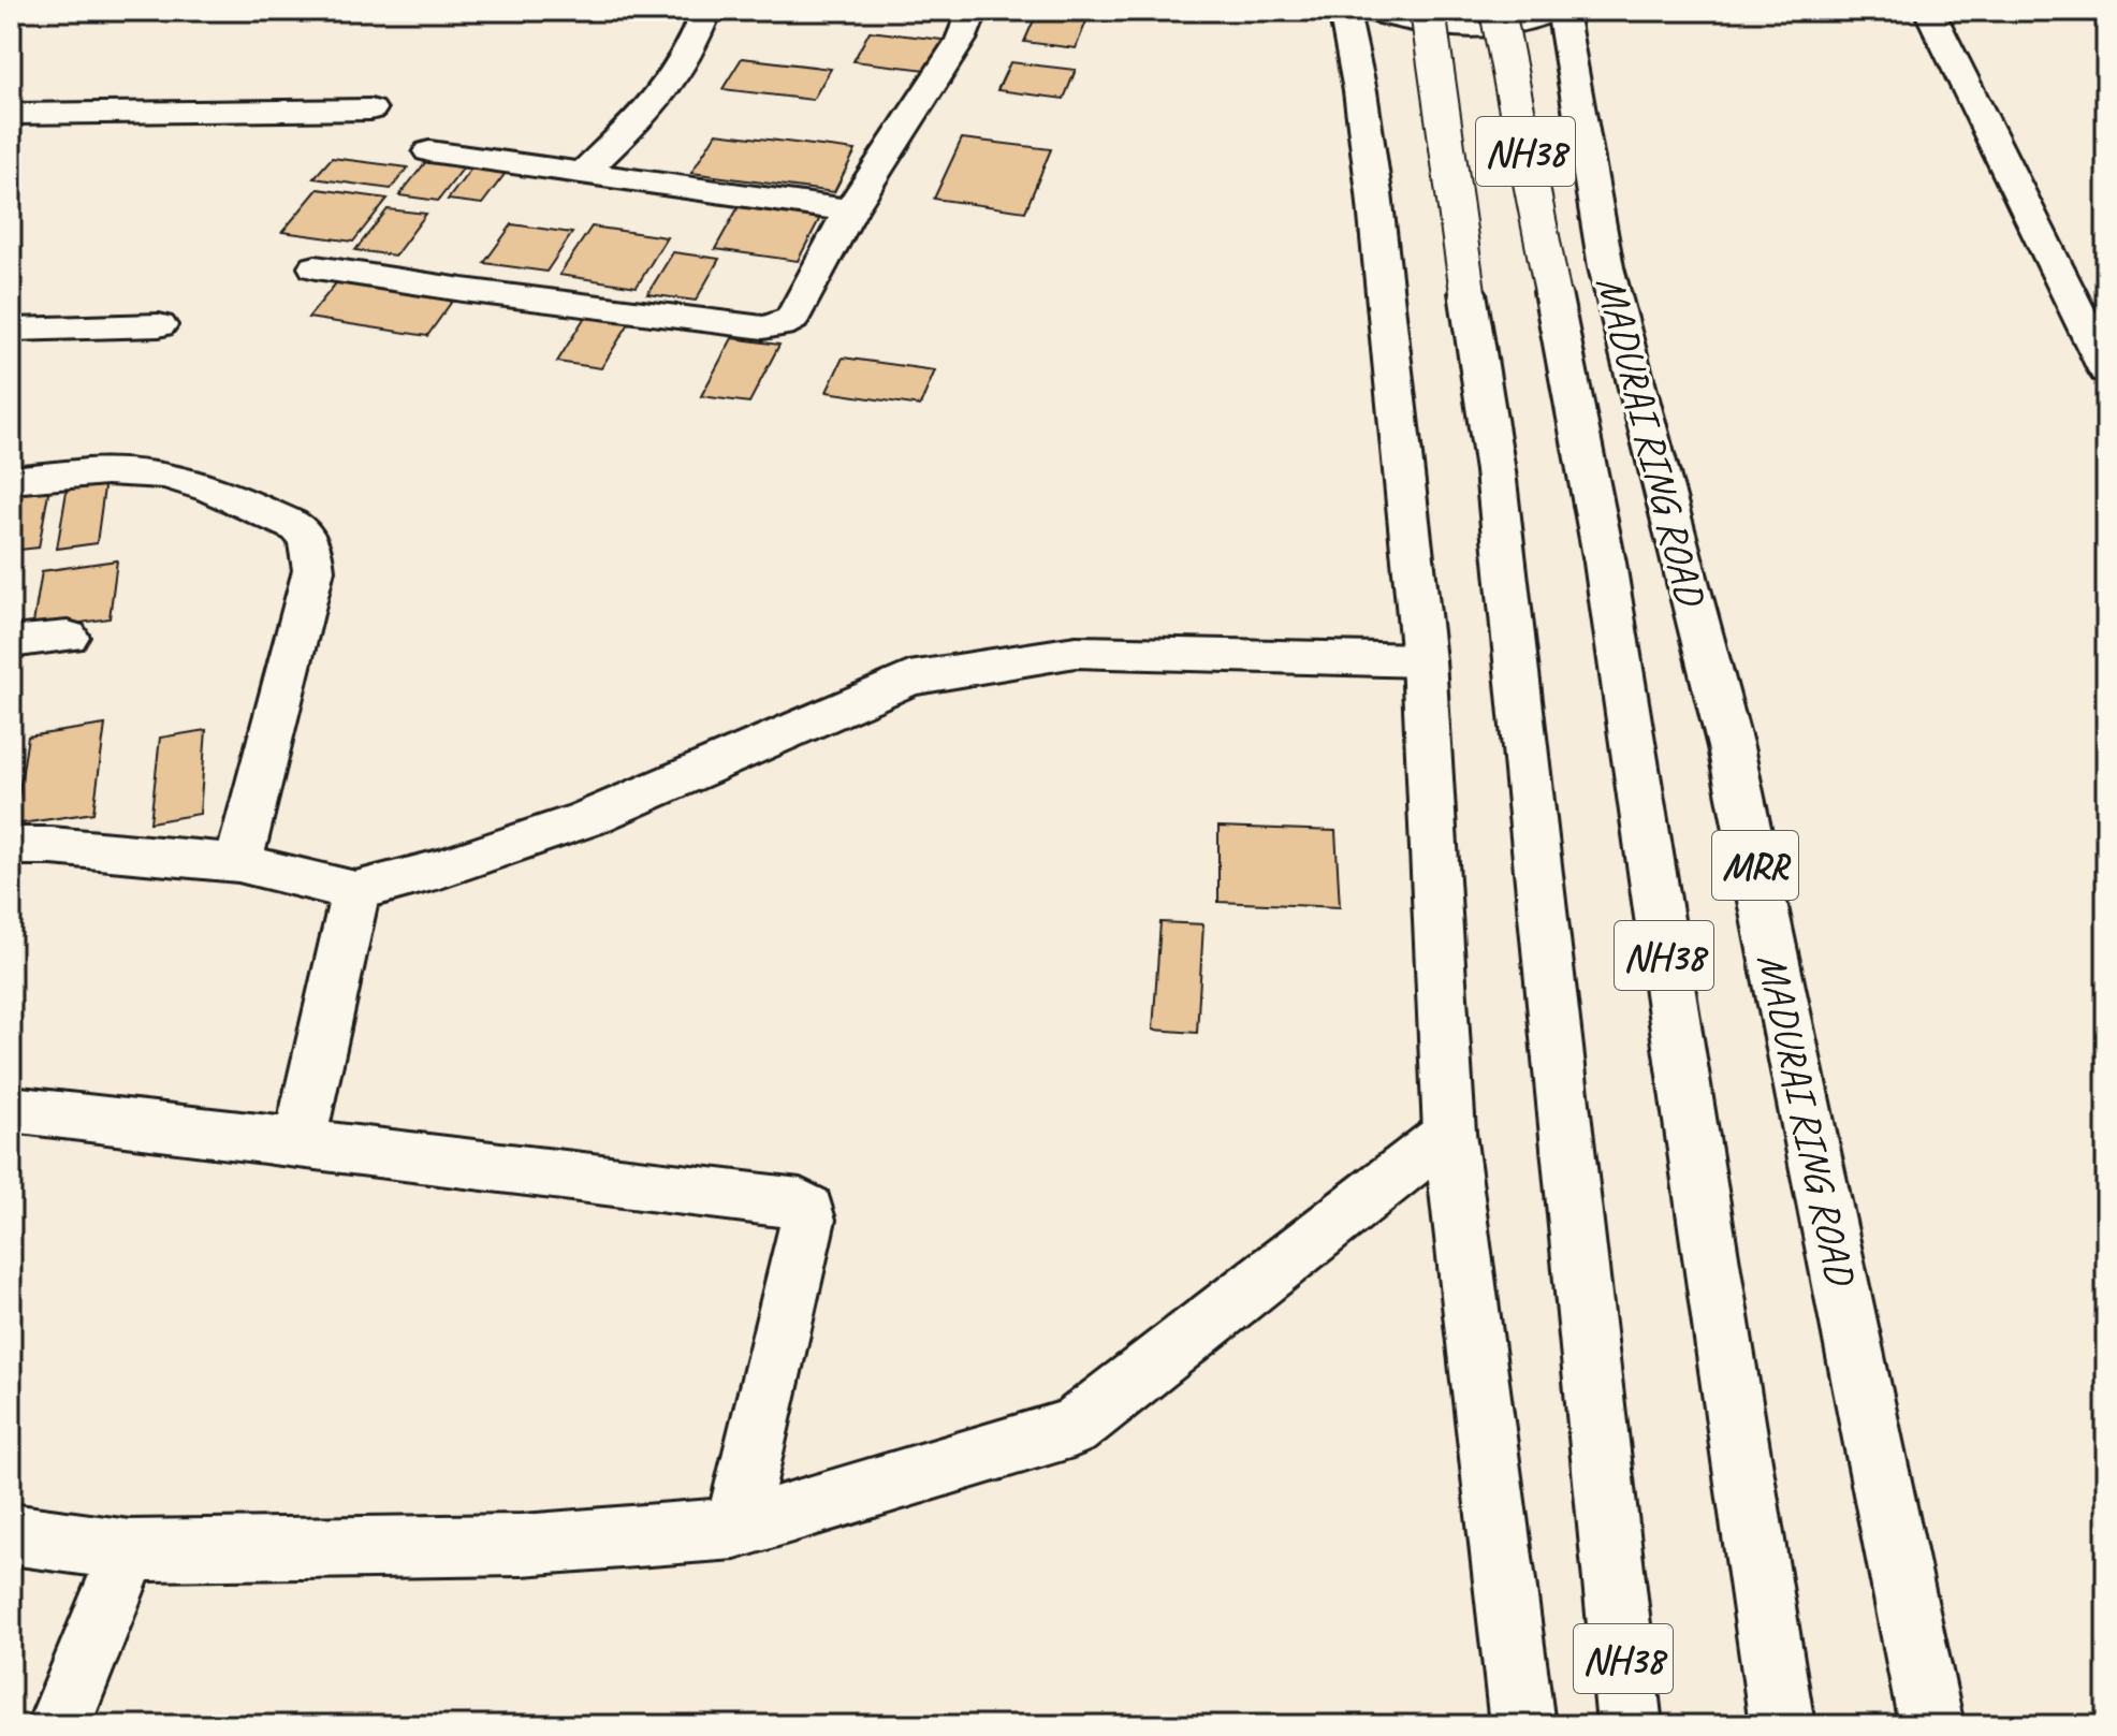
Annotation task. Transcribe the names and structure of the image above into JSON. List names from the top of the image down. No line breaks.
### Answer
{"streets":{"main road":["NH38","MADURAI RING ROAD","MRR"]}}
